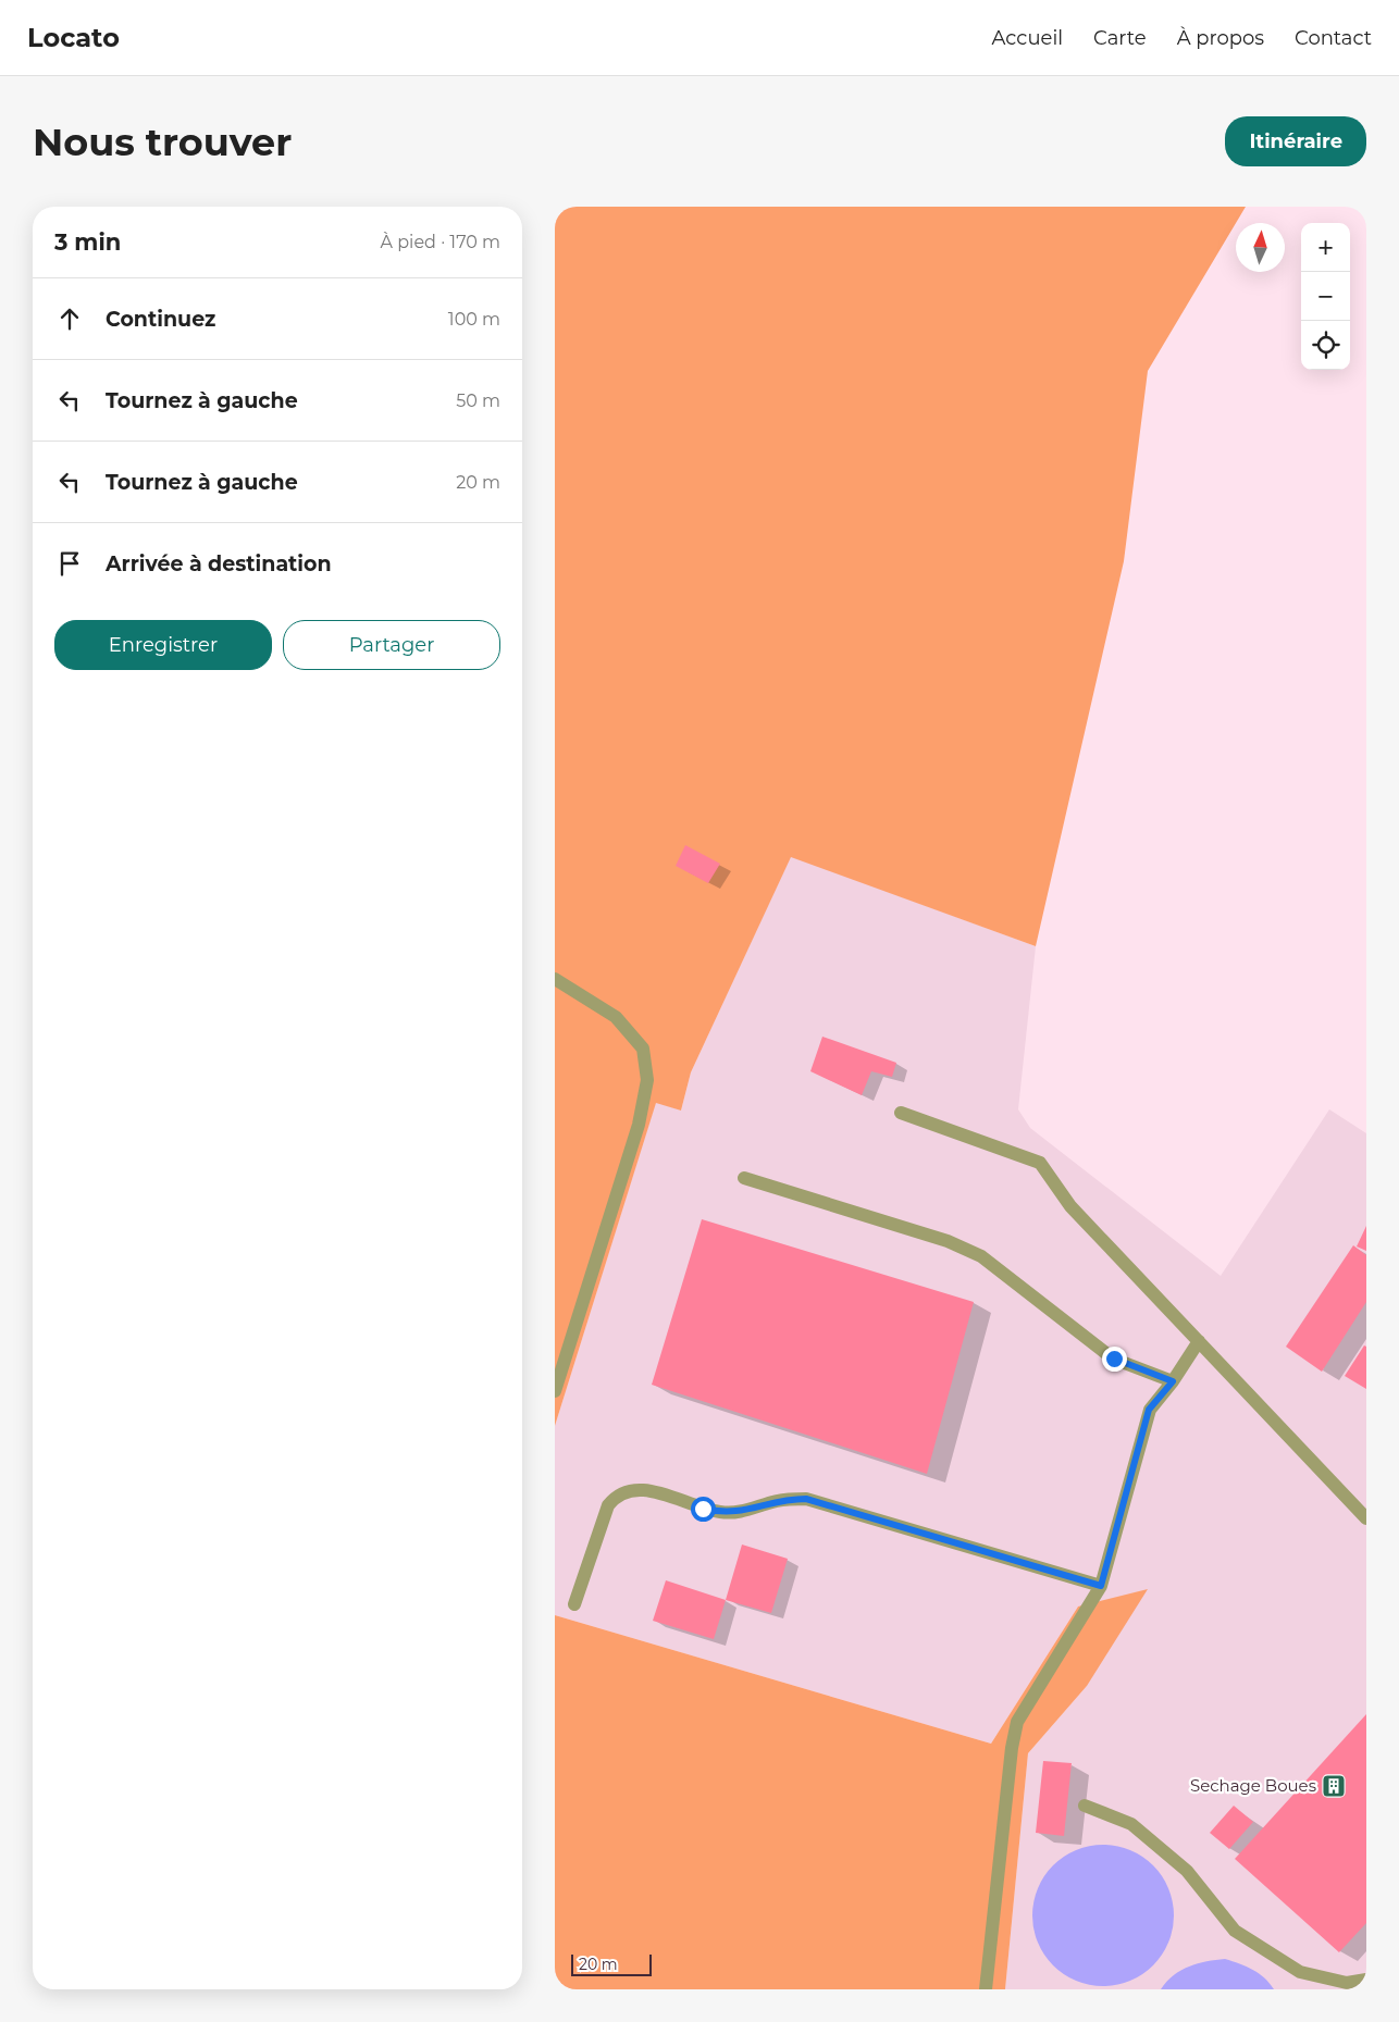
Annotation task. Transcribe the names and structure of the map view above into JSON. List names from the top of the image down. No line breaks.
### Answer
{"places":{"building":["Sechage Boues"]},"scale_bar":"20 m","north":"top","page":{"header":"Locato","nav":["Accueil","Carte","À propos","Contact"],"buttons":["Itinéraire",["Enregistrer","Partager"]],"title":"Nous trouver","heading":["3 min","À pied · 170 m"],"map_buttons":["+","−"],"list":[["Continuez","100 m"],["Tournez à gauche","50 m"],["Tournez à gauche","20 m"],"Arrivée à destination"],"scale":"20 m"}}
